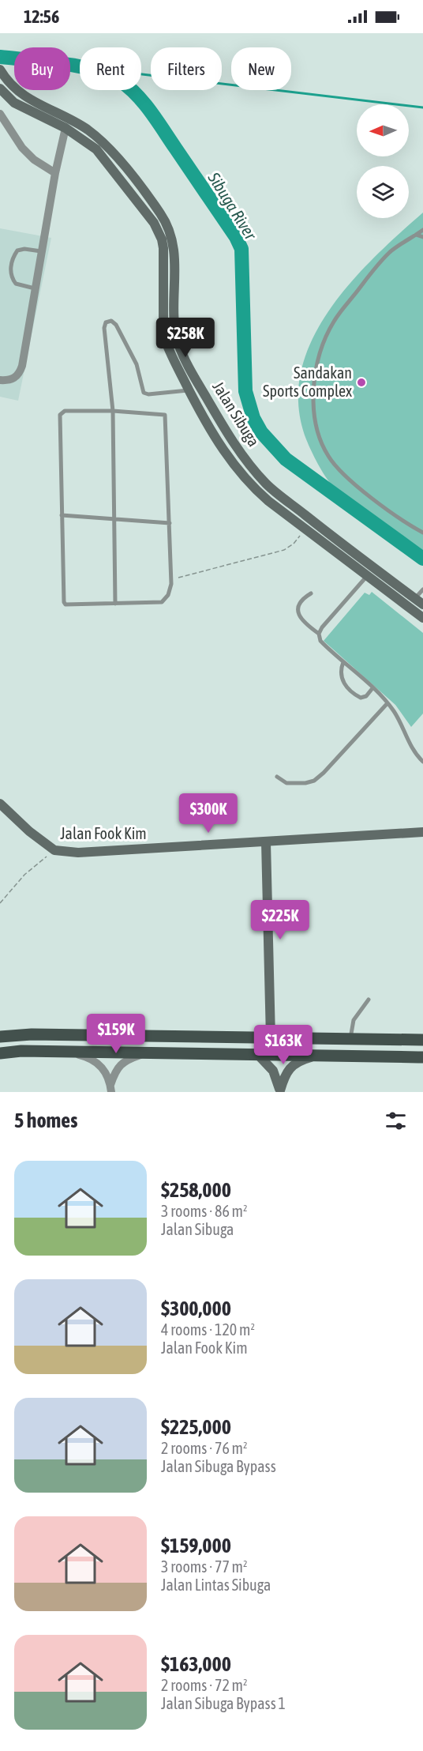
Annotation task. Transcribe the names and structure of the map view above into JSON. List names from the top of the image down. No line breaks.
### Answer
{"streets":{"main road":["Jalan Sibuga","Jalan Fook Kim"]},"water":["Sibuga River"],"places":["Sandakan Sports Complex"],"north":"left","page":{"status":"12:56","chip":["Buy","Rent","Filters","New"],"price":["$258K","$300K","$225K","$159K","$163K"],"heading":"5 homes","list":[{"name":"$258,000","note":"3 rooms · 86 m² · Jalan Sibuga"},{"name":"$300,000","note":"4 rooms · 120 m² · Jalan Fook Kim"},{"name":"$225,000","note":"2 rooms · 76 m² · Jalan Sibuga Bypass"},{"name":"$159,000","note":"3 rooms · 77 m² · Jalan Lintas Sibuga"},{"name":"$163,000","note":"2 rooms · 72 m² · Jalan Sibuga Bypass 1"}]}}
